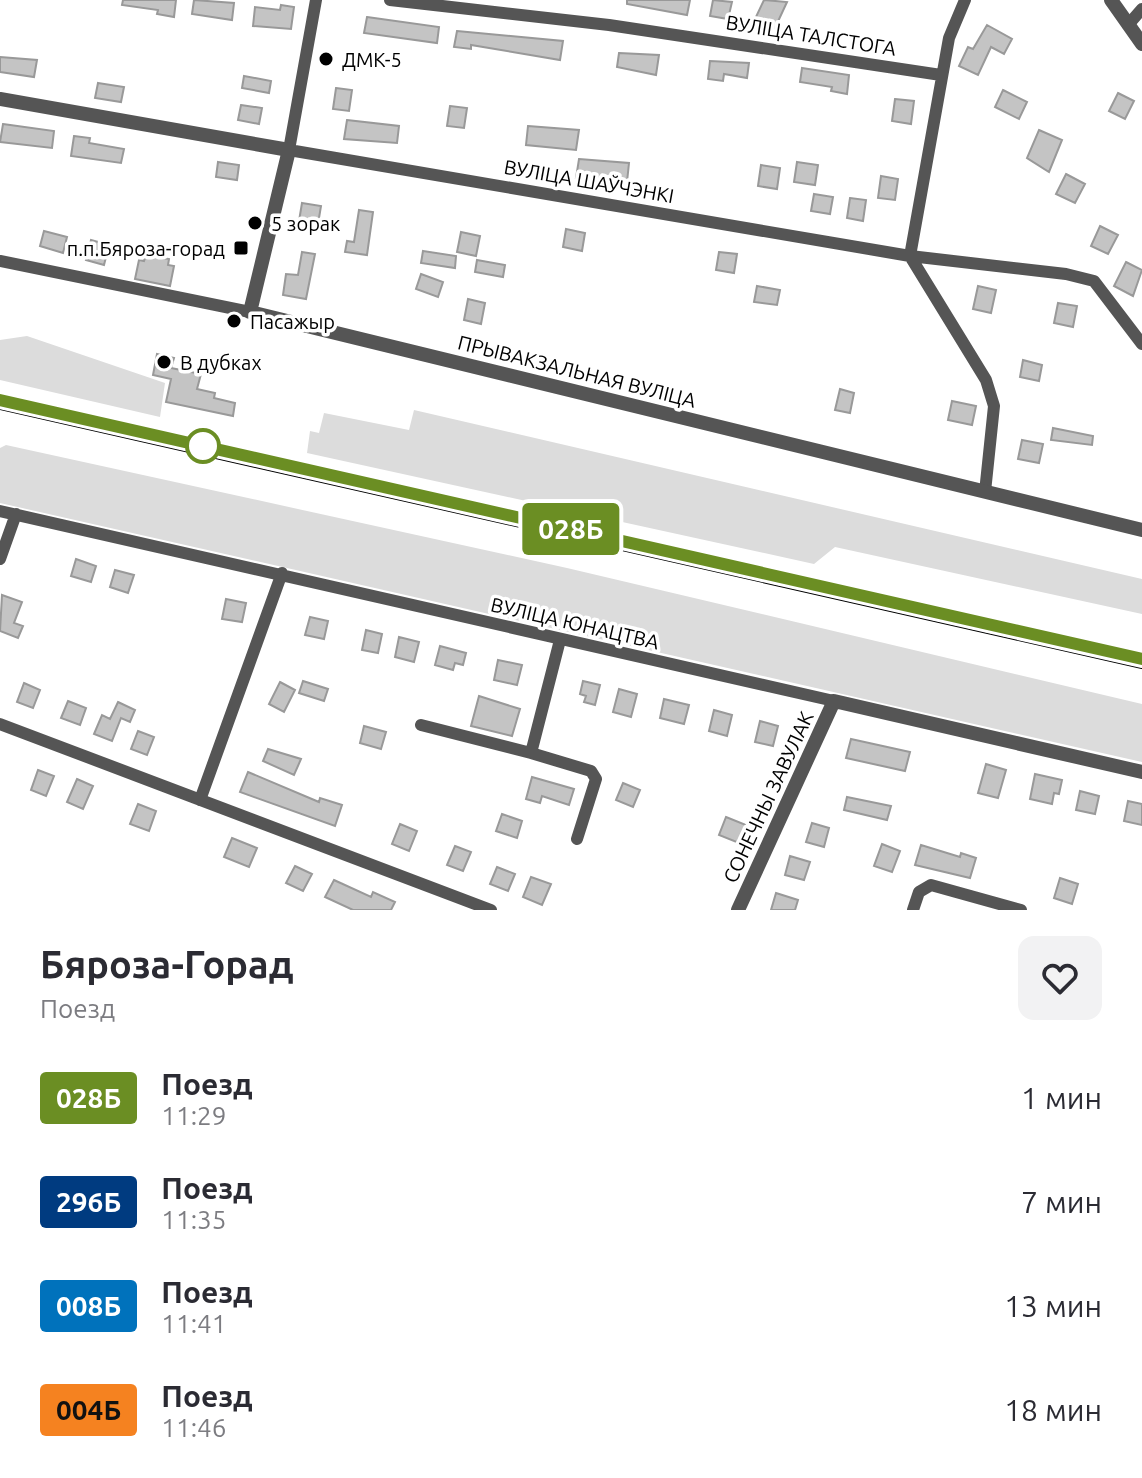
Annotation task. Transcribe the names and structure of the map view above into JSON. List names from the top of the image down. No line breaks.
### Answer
{"streets":{"street":["ВУЛІЦА ТАЛСТОГА","ВУЛІЦА ШАЎЧЭНКІ","ПРЫВАКЗАЛЬНАЯ ВУЛІЦА","ВУЛІЦА ЮНАЦТВА","СОНЕЧНЫ ЗАВУЛАК"]},"crossings":[["ВУЛІЦА ЮНАЦТВА","СОНЕЧНЫ ЗАВУЛАК"]],"places":{"other":["ДМК-5","5 зорак","Пасажыр","В дубках"],"transit":["п.п.Бяроза-горад"]},"page":{"on_map":"028Б","heading":["Бяроза-Горад","Поезд"],"list":[{"mark":"028Б","name":"Поезд","note":"11:29","value":"1 мин"},{"mark":"296Б","name":"Поезд","note":"11:35","value":"7 мин"},{"mark":"008Б","name":"Поезд","note":"11:41","value":"13 мин"},{"mark":"004Б","name":"Поезд","note":"11:46","value":"18 мин"}]}}
